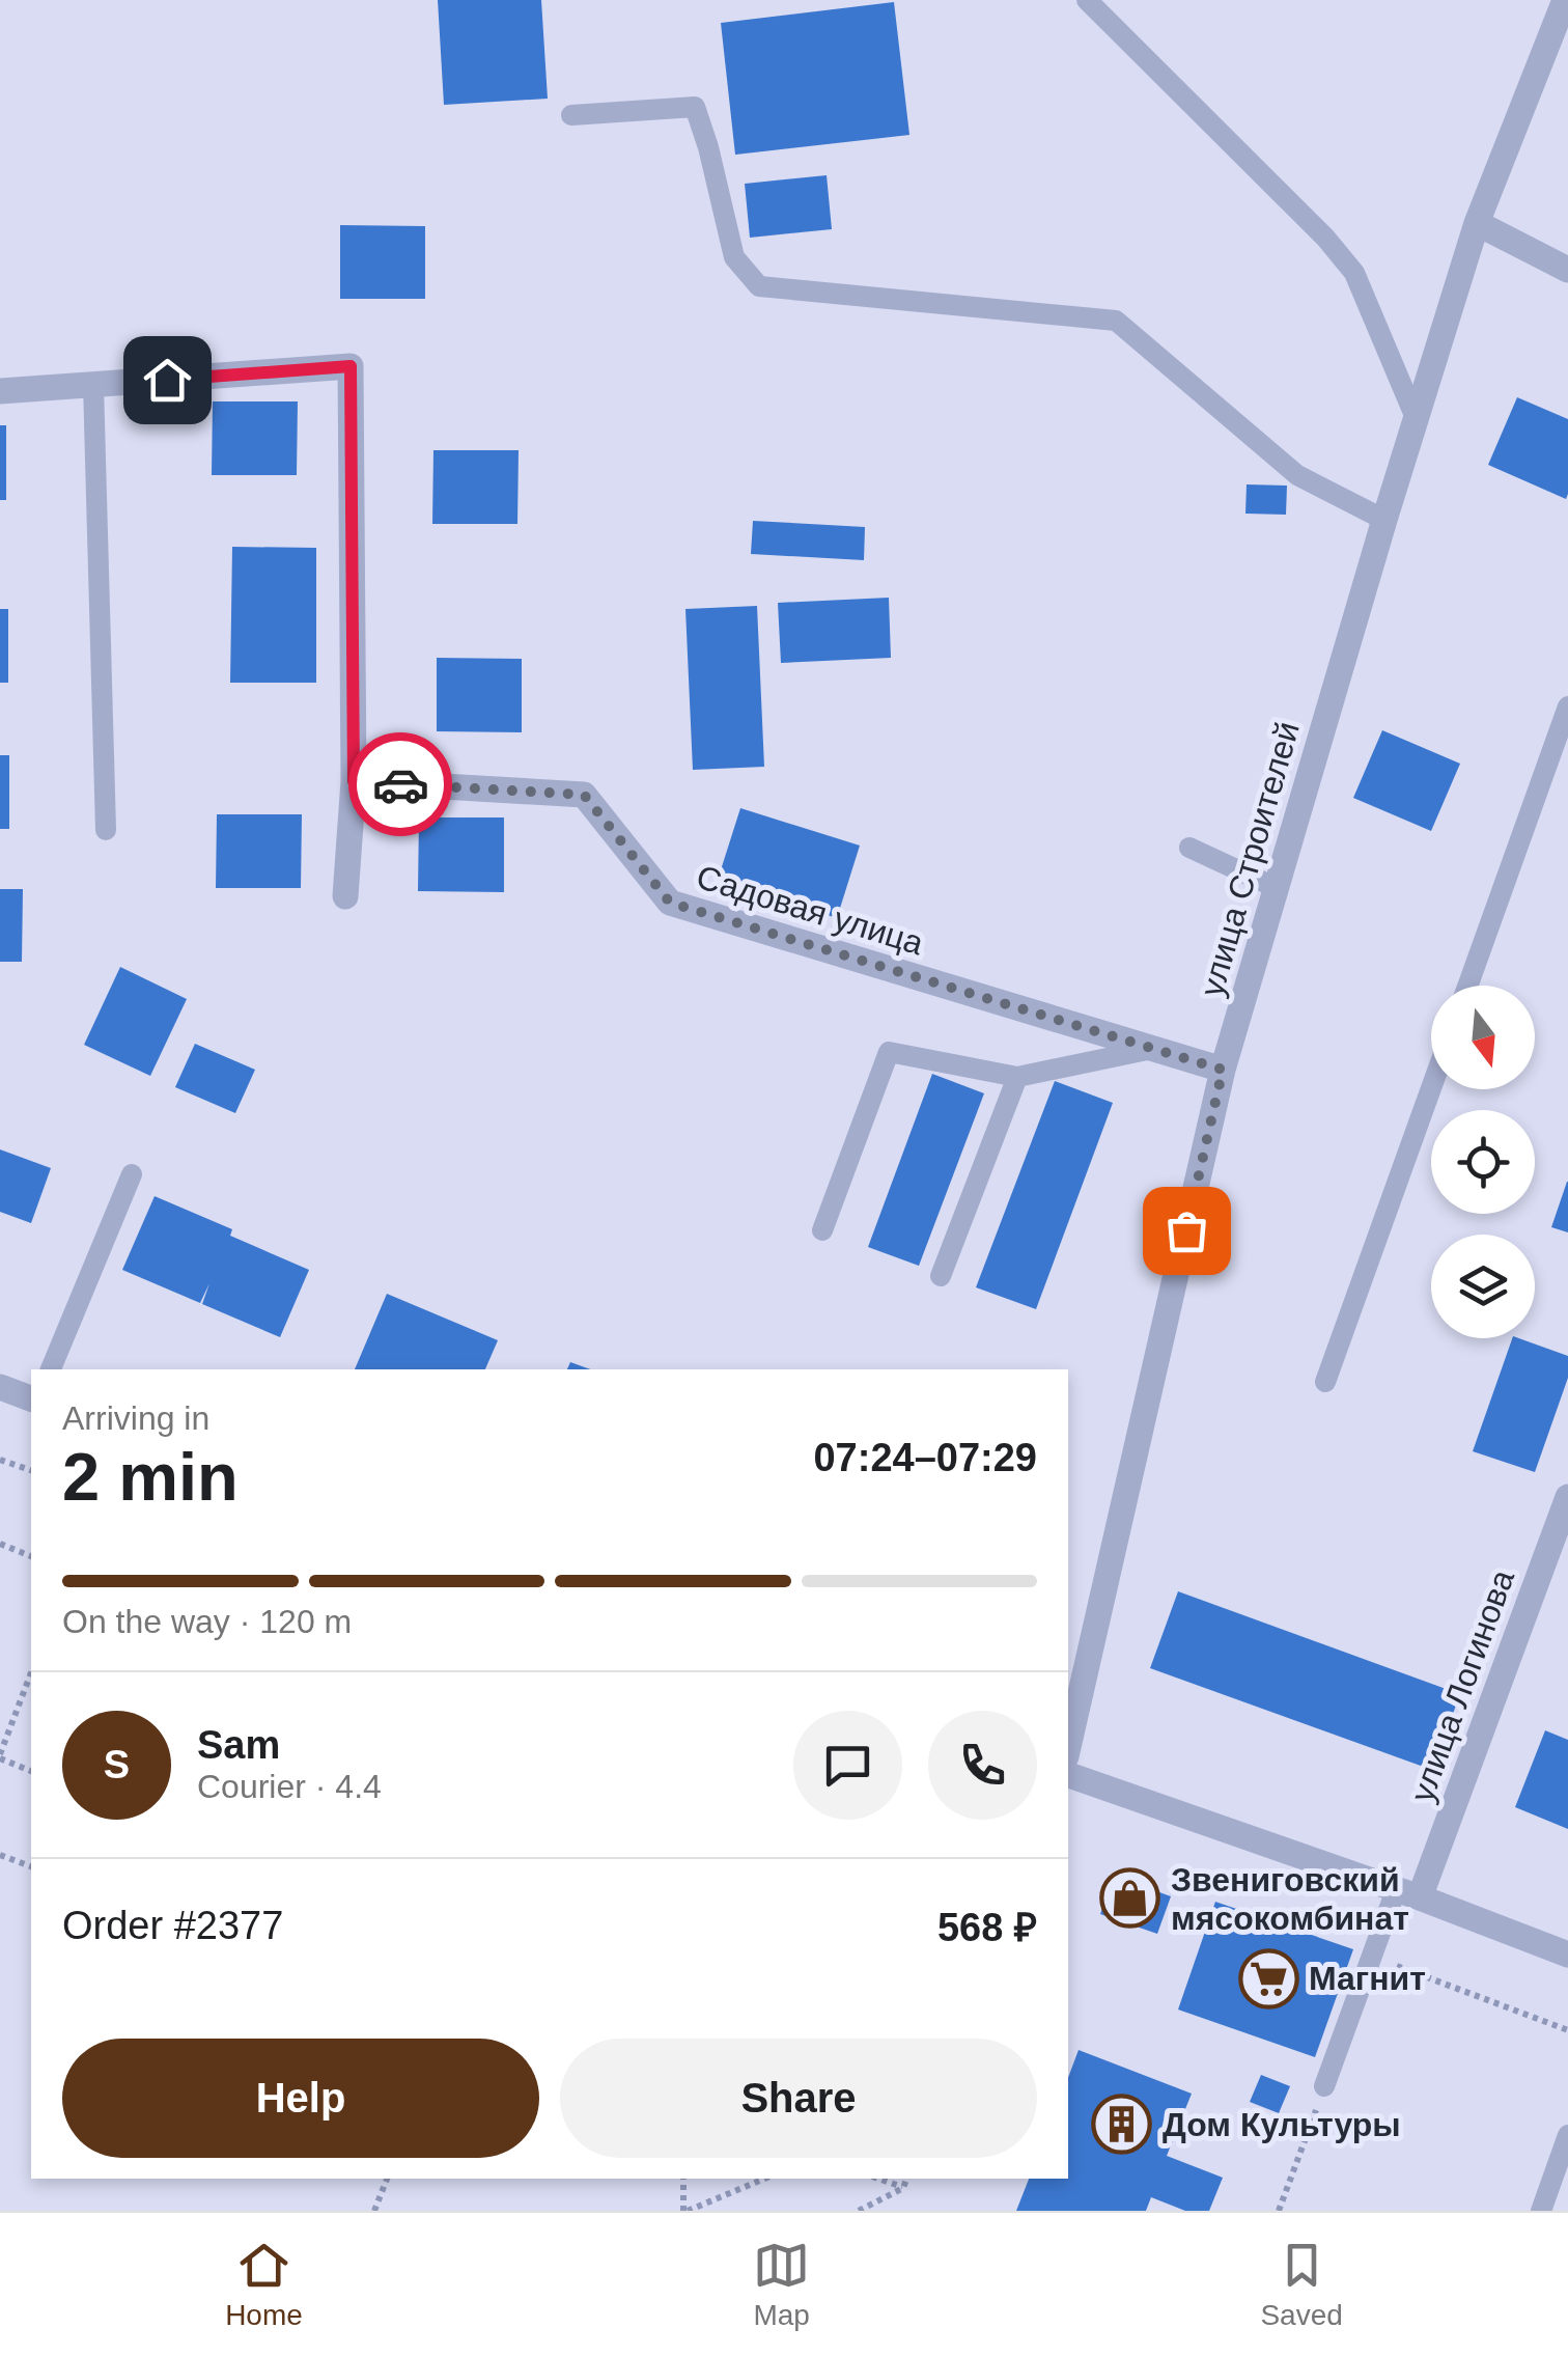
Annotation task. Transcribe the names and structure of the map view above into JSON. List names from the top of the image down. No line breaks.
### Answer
{"streets":{"street":["улица Строителей","Садовая улица","улица Логинова"]},"crossings":[["улица Строителей","Садовая улица"]],"places":{"shop":["Звениговский мясокомбинат"],"supermarket":["Магнит"],"building":["Дом Культуры"]},"north":"bottom","page":{"heading":["2 min","Arriving in","07:24–07:29"],"panel":["Sam","Courier · 4.4","Order #2377","568 ₽"],"bar":"On the way · 120 m","round":"S","buttons":["Help","Share"],"tabs":["Home","Map","Saved"]}}
